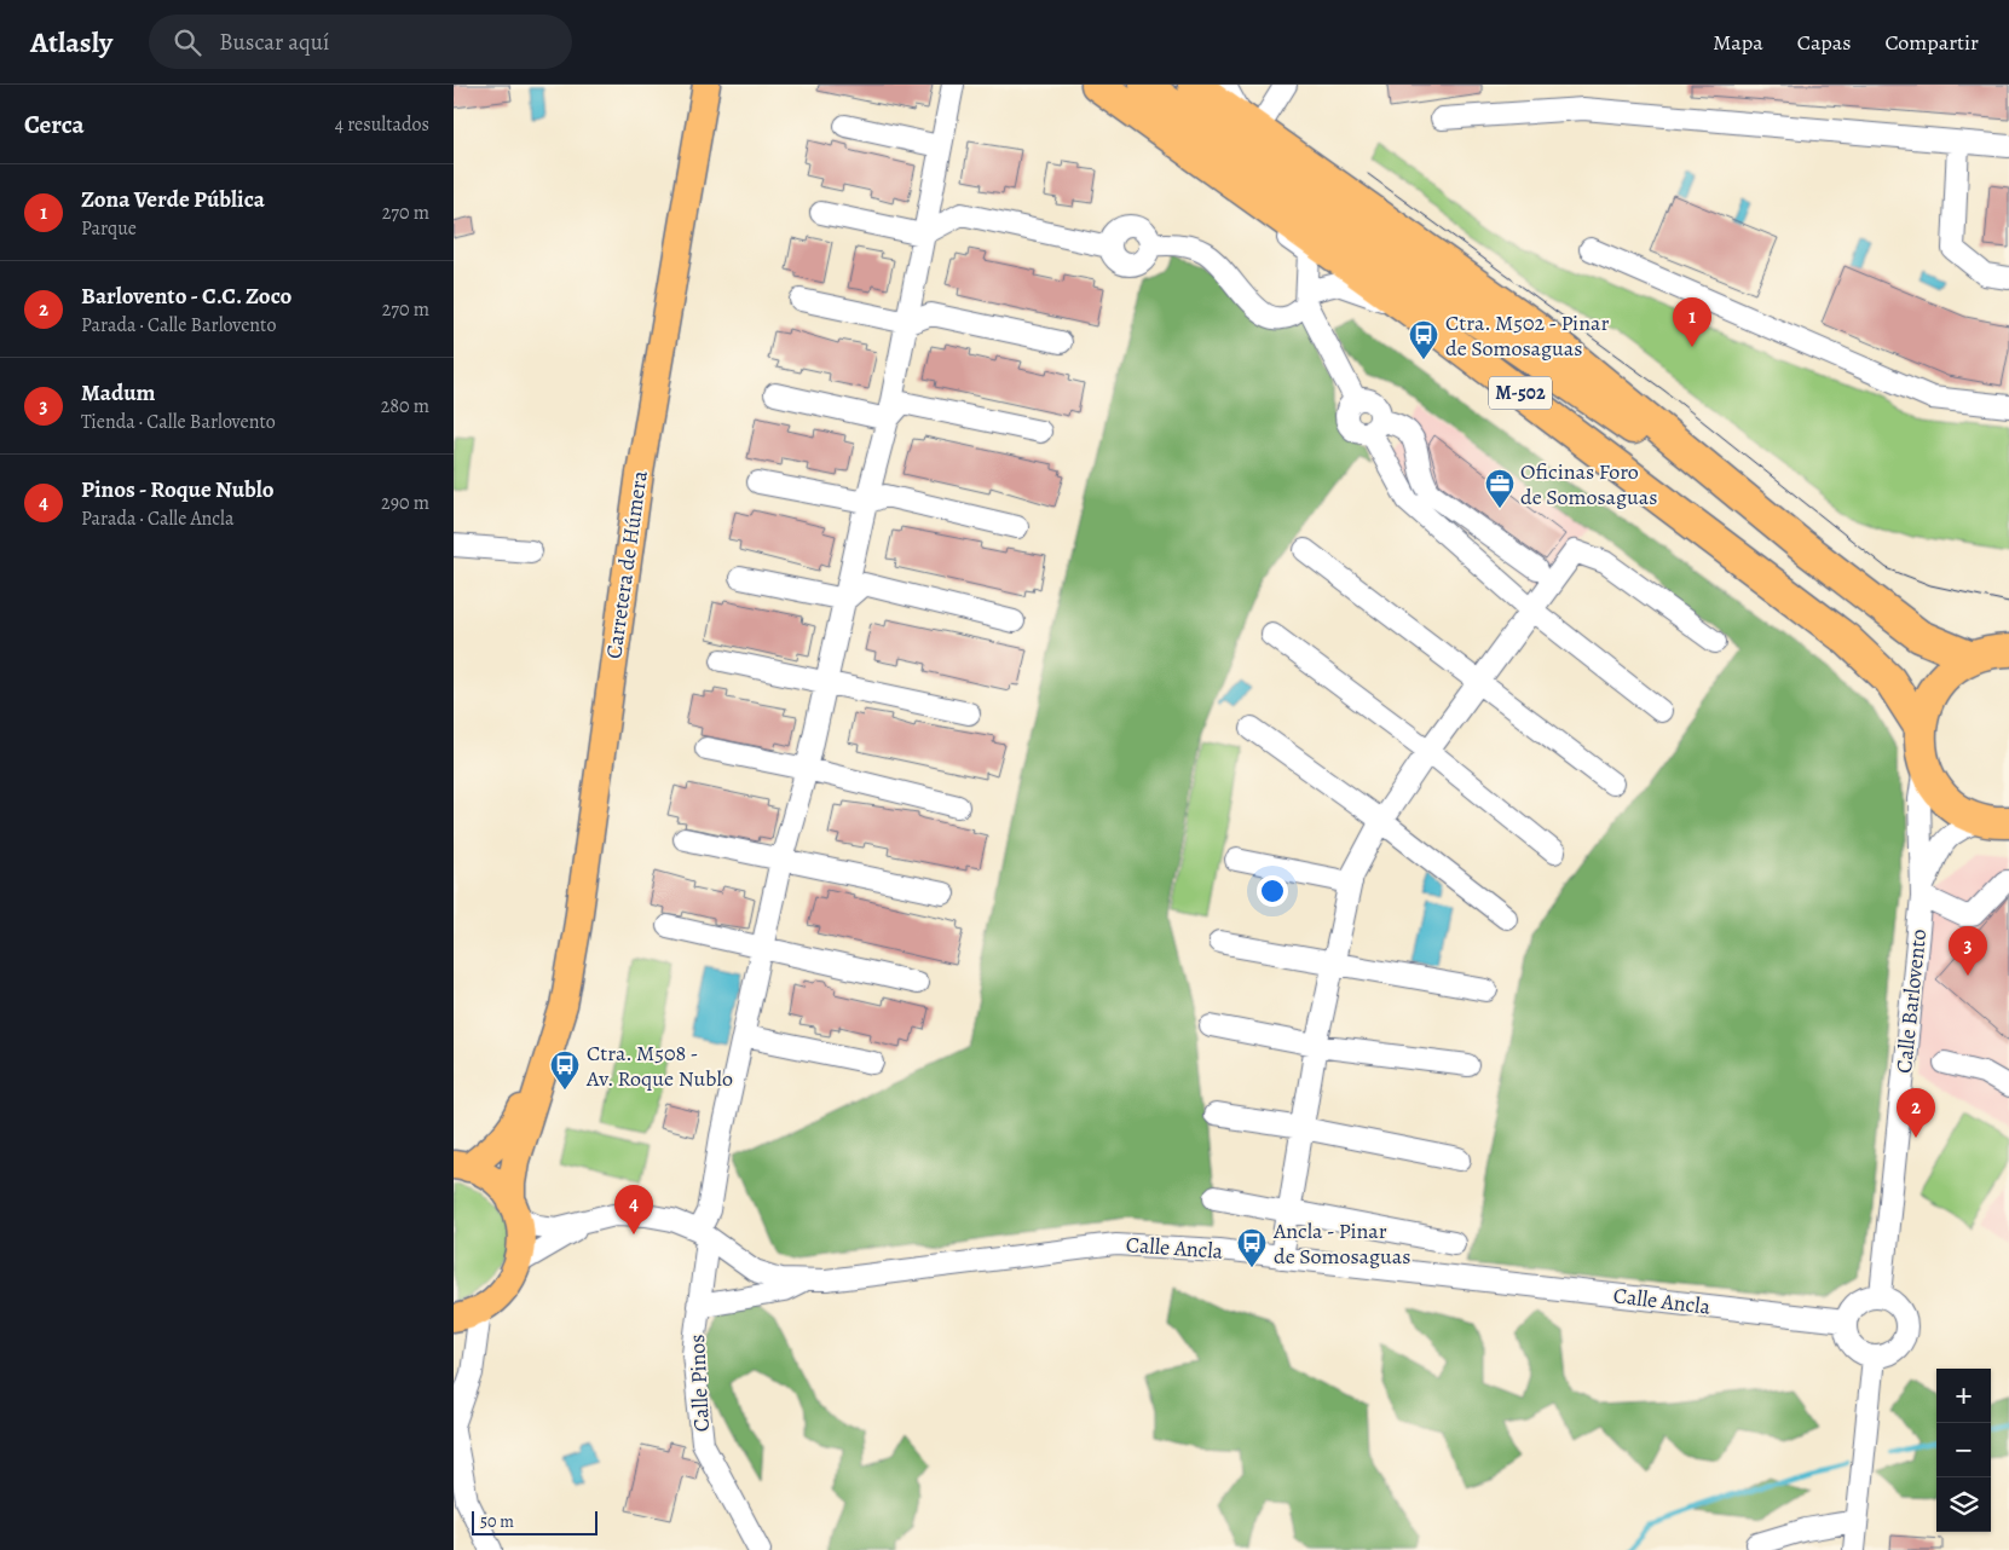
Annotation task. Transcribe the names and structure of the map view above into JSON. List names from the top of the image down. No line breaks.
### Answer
{"streets":{"highway":["M-502"],"main road":["Carretera de Húmera"],"street":["Calle Barlovento","Calle Ancla","Calle Pinos"]},"crossings":[["M-502","Calle Barlovento"],["Calle Barlovento","Calle Ancla"],["Calle Ancla","Calle Pinos"]],"places":{"bus stop":["Ctra. M502 - Pinar de Somosaguas","Ctra. M508 - Av. Roque Nublo","Ancla - Pinar de Somosaguas"],"office":["Oficinas Foro de Somosaguas"]},"scale_bar":"50 m","page":{"header":"Atlasly","search":"Buscar aquí","nav":["Mapa","Capas","Compartir"],"heading":["Cerca","4 resultados"],"list":[{"mark":"1","name":"Zona Verde Pública","note":"Parque","value":"270 m"},{"mark":"2","name":"Barlovento - C.C. Zoco","note":"Parada · Calle Barlovento","value":"270 m"},{"mark":"3","name":"Madum","note":"Tienda · Calle Barlovento","value":"280 m"},{"mark":"4","name":"Pinos - Roque Nublo","note":"Parada · Calle Ancla","value":"290 m"}],"pins":["1","3","2","4"],"map_buttons":["+","−"],"scale":"50 m"}}
